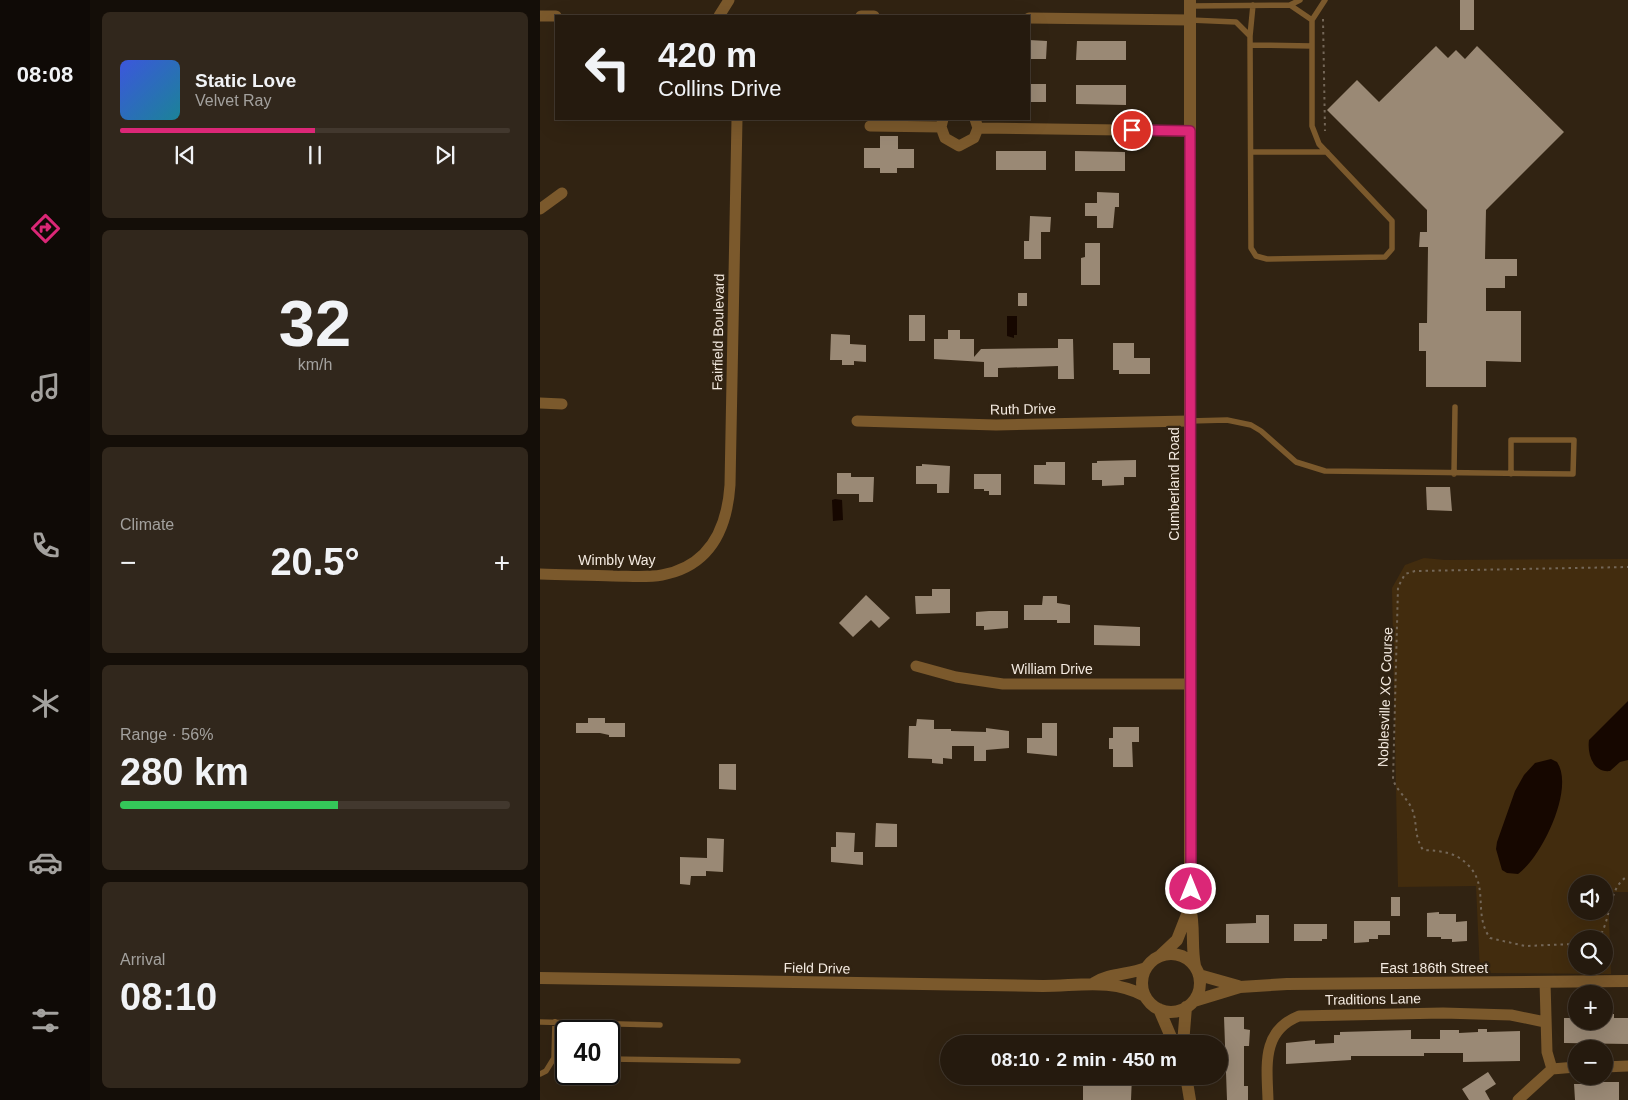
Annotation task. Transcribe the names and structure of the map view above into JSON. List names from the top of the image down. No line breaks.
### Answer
{"streets":{"street":["Fairfield Boulevard","Ruth Drive","Cumberland Road","Wimbly Way","William Drive","Field Drive","East 186th Street","Traditions Lane"],"path":["Noblesville XC Course"]},"crossings":[["Fairfield Boulevard","Wimbly Way"],["Ruth Drive","Cumberland Road"],["Cumberland Road","William Drive"],["Cumberland Road","East 186th Street"]],"page":{"tabs":"08:08","turn":["420 m","Collins Drive"],"song":["Static Love","Velvet Ray"],"tile":[["32","km/h"],"Climate",["Range · 56%","280 km"],["Arrival","08:10"]],"heat":["−","20.5°","+"],"map_buttons":["+","−"],"limit":"40","trip":"08:10 · 2 min · 450 m"}}
